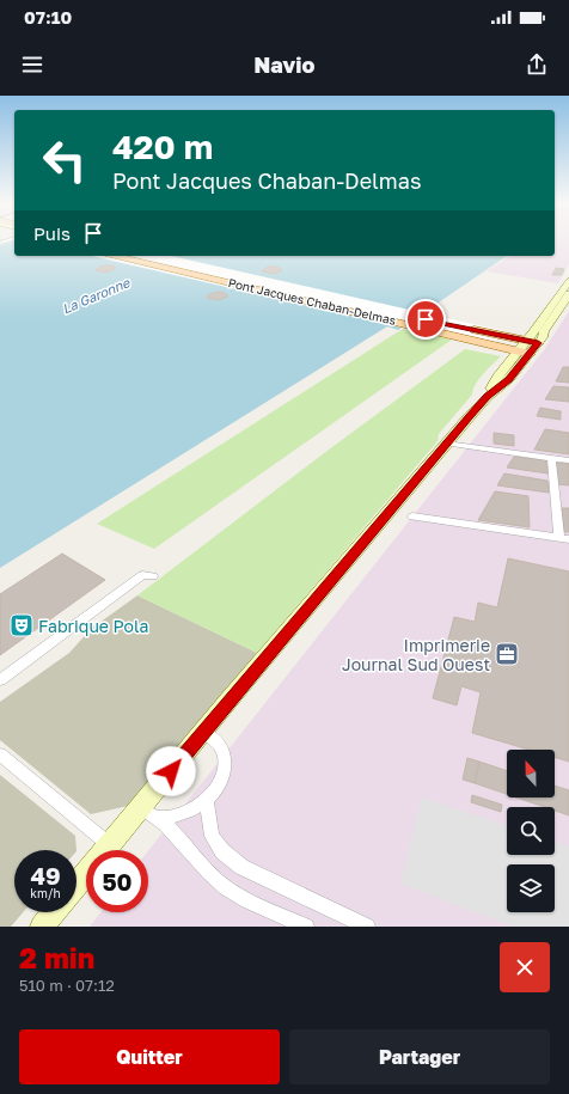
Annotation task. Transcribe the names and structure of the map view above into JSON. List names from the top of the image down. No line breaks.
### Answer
{"streets":{"main road":["Pont Jacques Chaban-Delmas"]},"water":["La Garonne"],"places":{"theatre":["Fabrique Pola"],"office":["Imprimerie Journal Sud Ouest"]},"north":"top","page":{"status":"07:10","header":"Navio","turn":["420 m","Pont Jacques Chaban-Delmas"],"then":"Puis","speed":"49 km/h","limit":"50","heading":["2 min","510 m · 07:12"],"buttons":["Quitter","Partager"]}}
